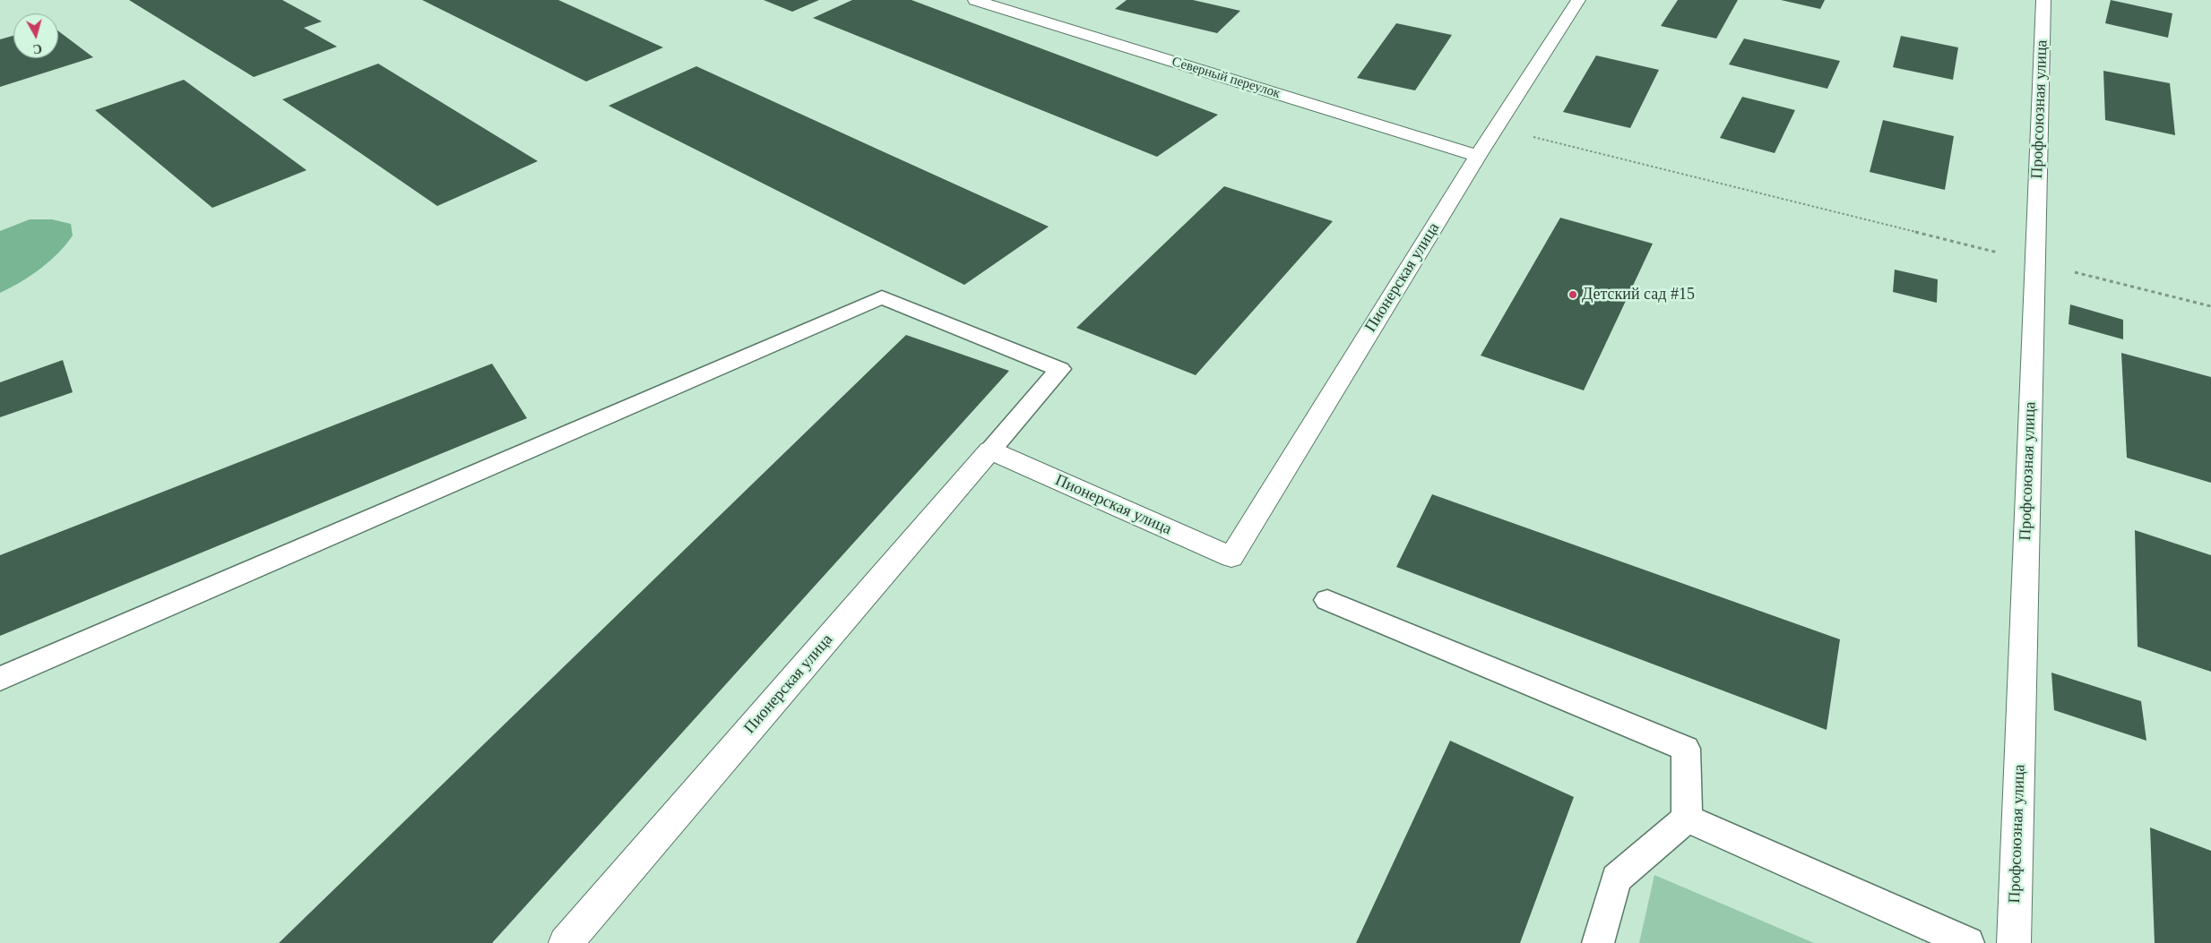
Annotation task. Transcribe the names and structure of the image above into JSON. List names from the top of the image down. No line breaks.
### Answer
{"streets":{"street":["Северный переулок","Профсоюзная улица","Пионерская улица"]},"crossings":[["Северный переулок","Пионерская улица"]],"places":["Детский сад #15"],"north":"bottom"}
